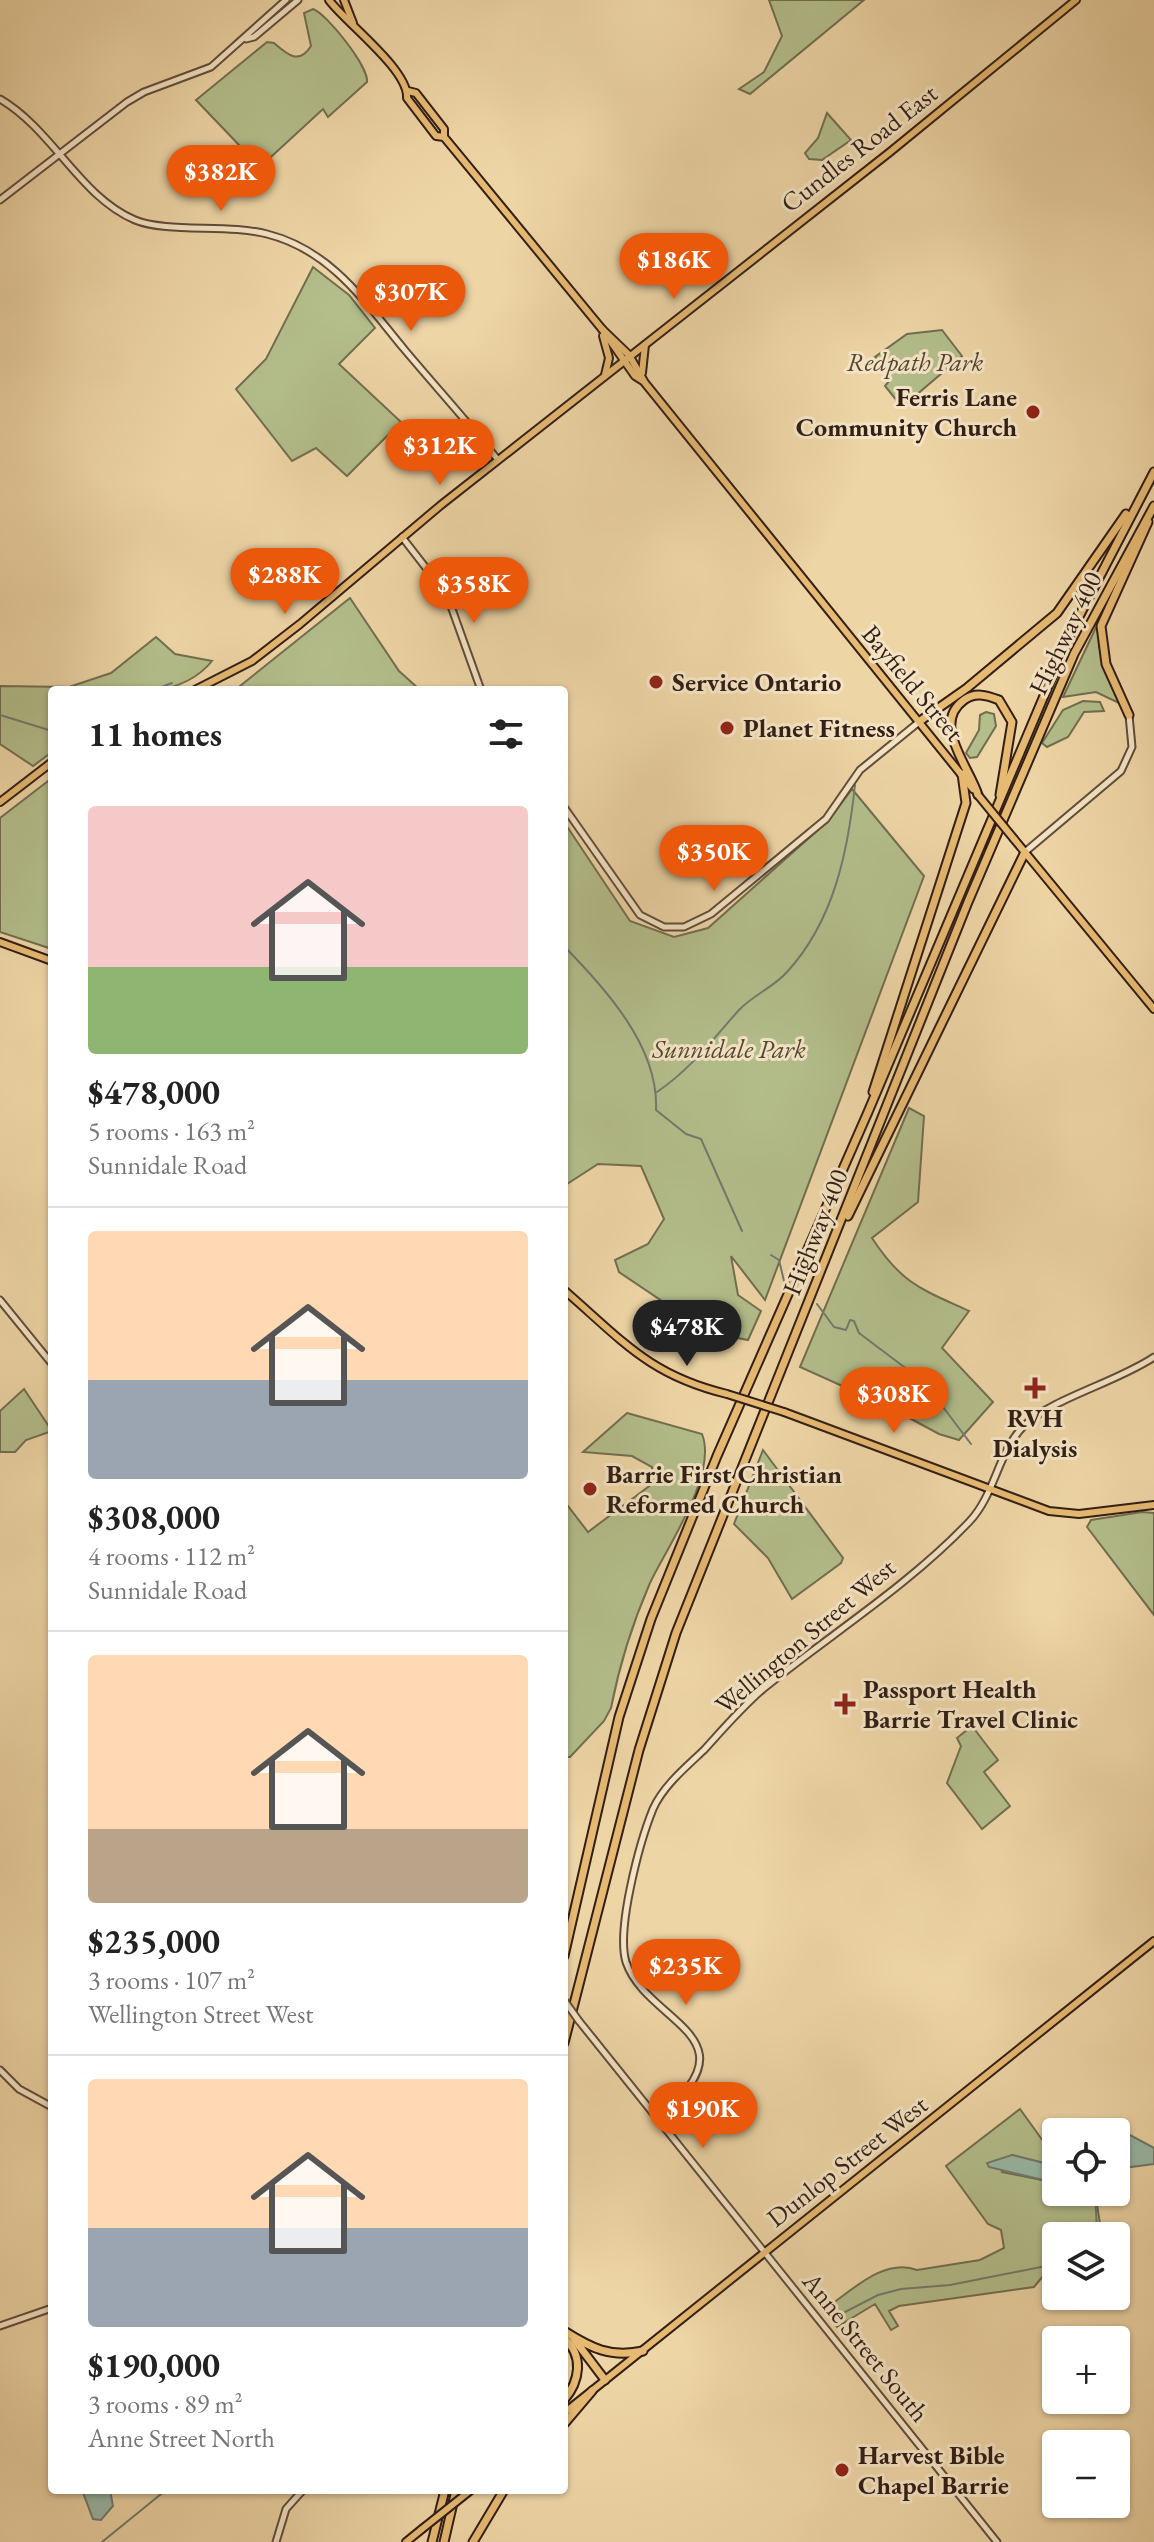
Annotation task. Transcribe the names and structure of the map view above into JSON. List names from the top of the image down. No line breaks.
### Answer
{"streets":{"highway":["Highway 400"],"main road":["Cundles Road East","Bayfield Street","Dunlop Street West"],"street":["Wellington Street West","Anne Street South"]},"crossings":[["Cundles Road East","Bayfield Street"],["Wellington Street West","Anne Street South"],["Dunlop Street West","Anne Street South"]],"parks":["Redpath Park","Sunnidale Park"],"places":{"other":["Ferris Lane Community Church","Service Ontario","Planet Fitness","Barrie First Christian Reformed Church","Harvest Bible Chapel Barrie"],"health":["RVH Dialysis","Passport Health Barrie Travel Clinic"]},"page":{"price":["$382K","$186K","$307K","$312K","$288K","$358K","$350K","$478K","$308K","$235K","$190K"],"heading":"11 homes","list":[{"name":"$478,000","note":"5 rooms · 163 m² · Sunnidale Road"},{"name":"$308,000","note":"4 rooms · 112 m² · Sunnidale Road"},{"name":"$235,000","note":"3 rooms · 107 m² · Wellington Street West"},{"name":"$190,000","note":"3 rooms · 89 m² · Anne Street North"}],"map_buttons":["+","−"]}}
